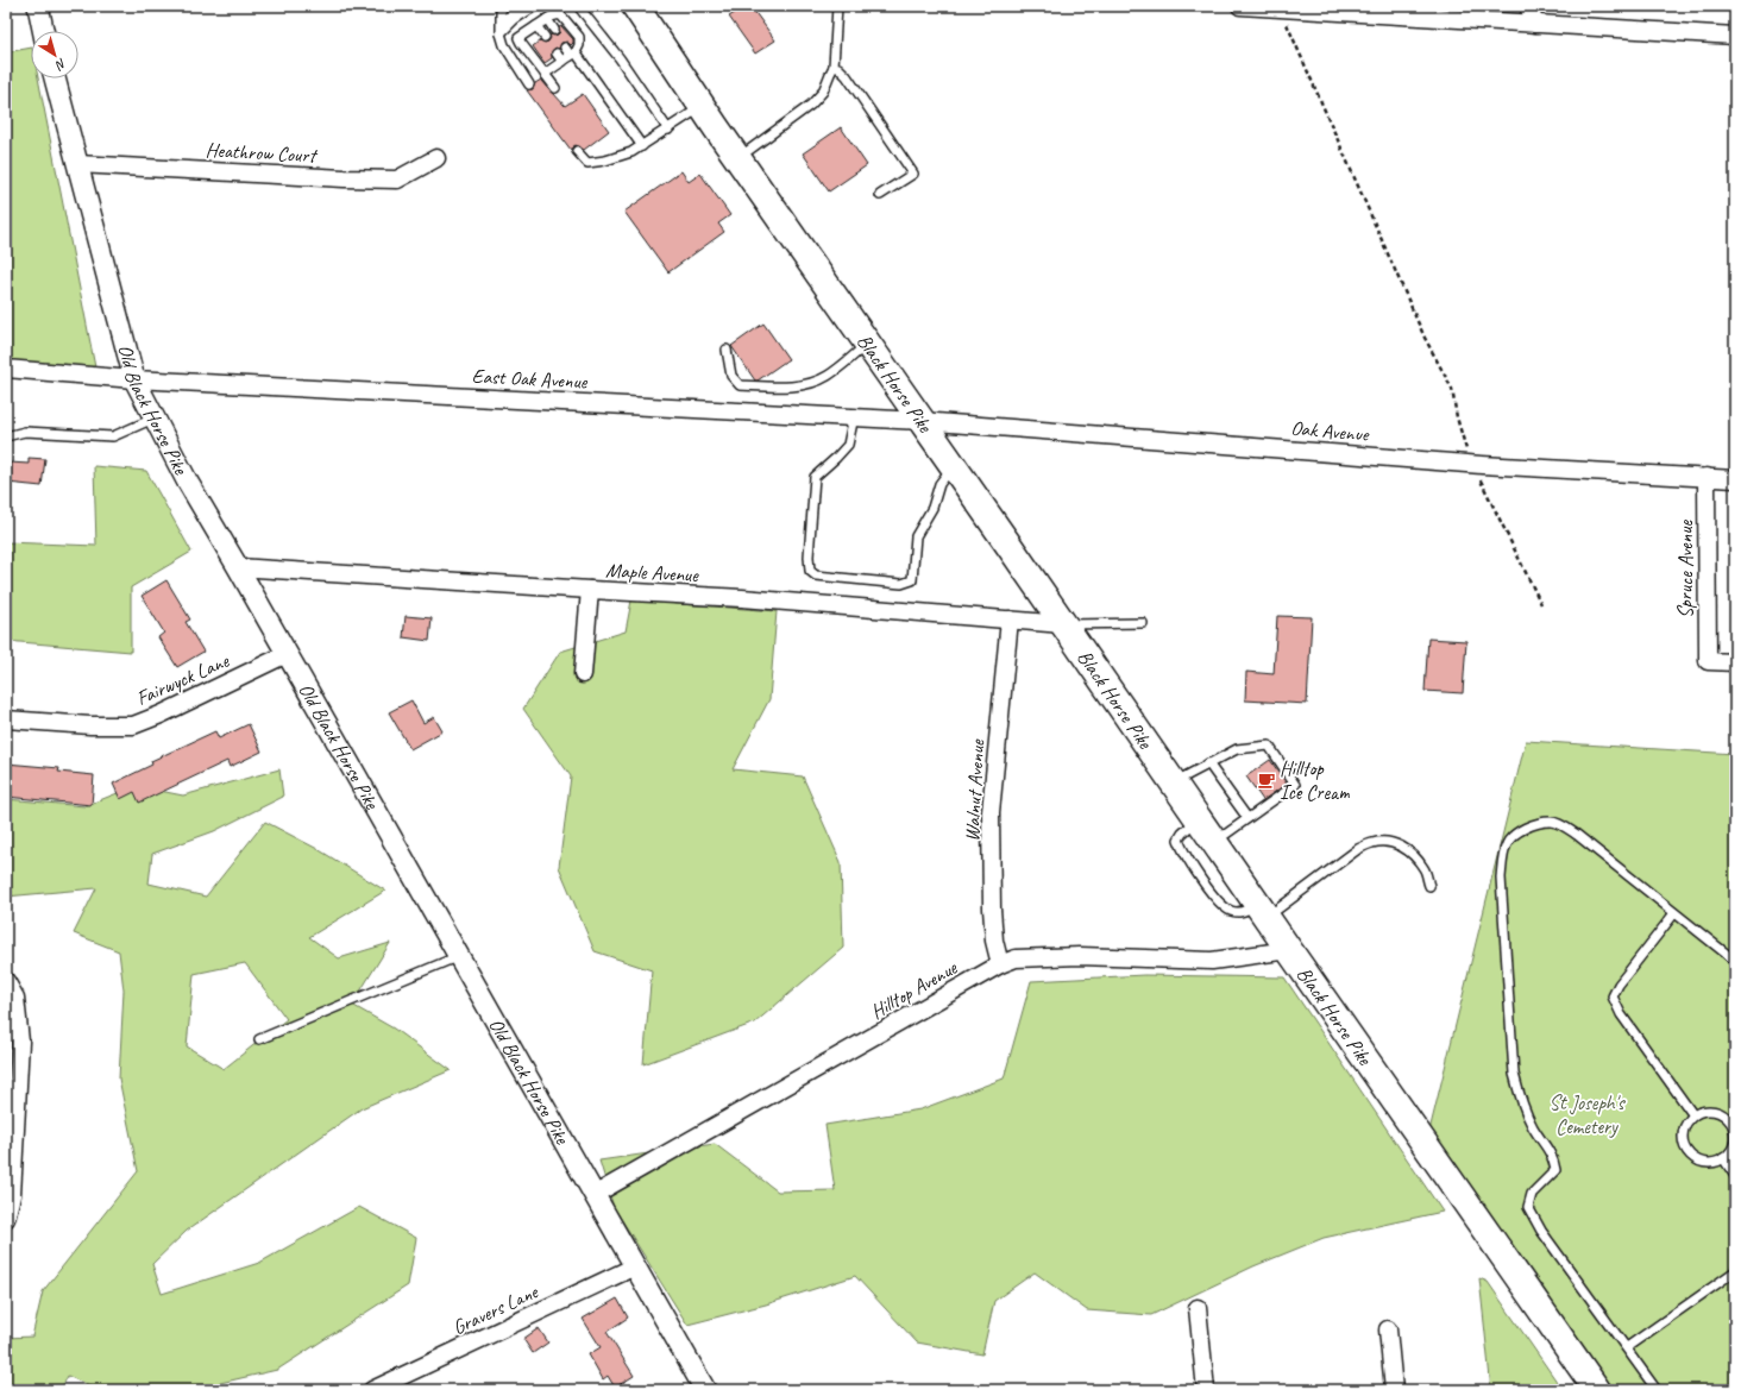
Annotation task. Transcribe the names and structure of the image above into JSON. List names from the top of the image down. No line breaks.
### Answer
{"streets":{"main road":["Black Horse Pike"],"street":["Heathrow Court","East Oak Avenue","Old Black Horse Pike","Oak Avenue","Spruce Avenue","Maple Avenue","Fairwyck Lane","Walnut Avenue","Hilltop Avenue","Gravers Lane"]},"crossings":[["Heathrow Court","Old Black Horse Pike"],["East Oak Avenue","Black Horse Pike"],["East Oak Avenue","Old Black Horse Pike"],["East Oak Avenue","Oak Avenue"],["Black Horse Pike","Oak Avenue"],["Black Horse Pike","Maple Avenue"],["Black Horse Pike","Hilltop Avenue"],["Old Black Horse Pike","Maple Avenue"],["Old Black Horse Pike","Fairwyck Lane"],["Old Black Horse Pike","Hilltop Avenue"],["Old Black Horse Pike","Gravers Lane"],["Oak Avenue","Spruce Avenue"],["Maple Avenue","Walnut Avenue"],["Walnut Avenue","Hilltop Avenue"]],"parks":["St Joseph's Cemetery"],"places":{"cafe":["Hilltop Ice Cream"]},"north":"bottom right"}
